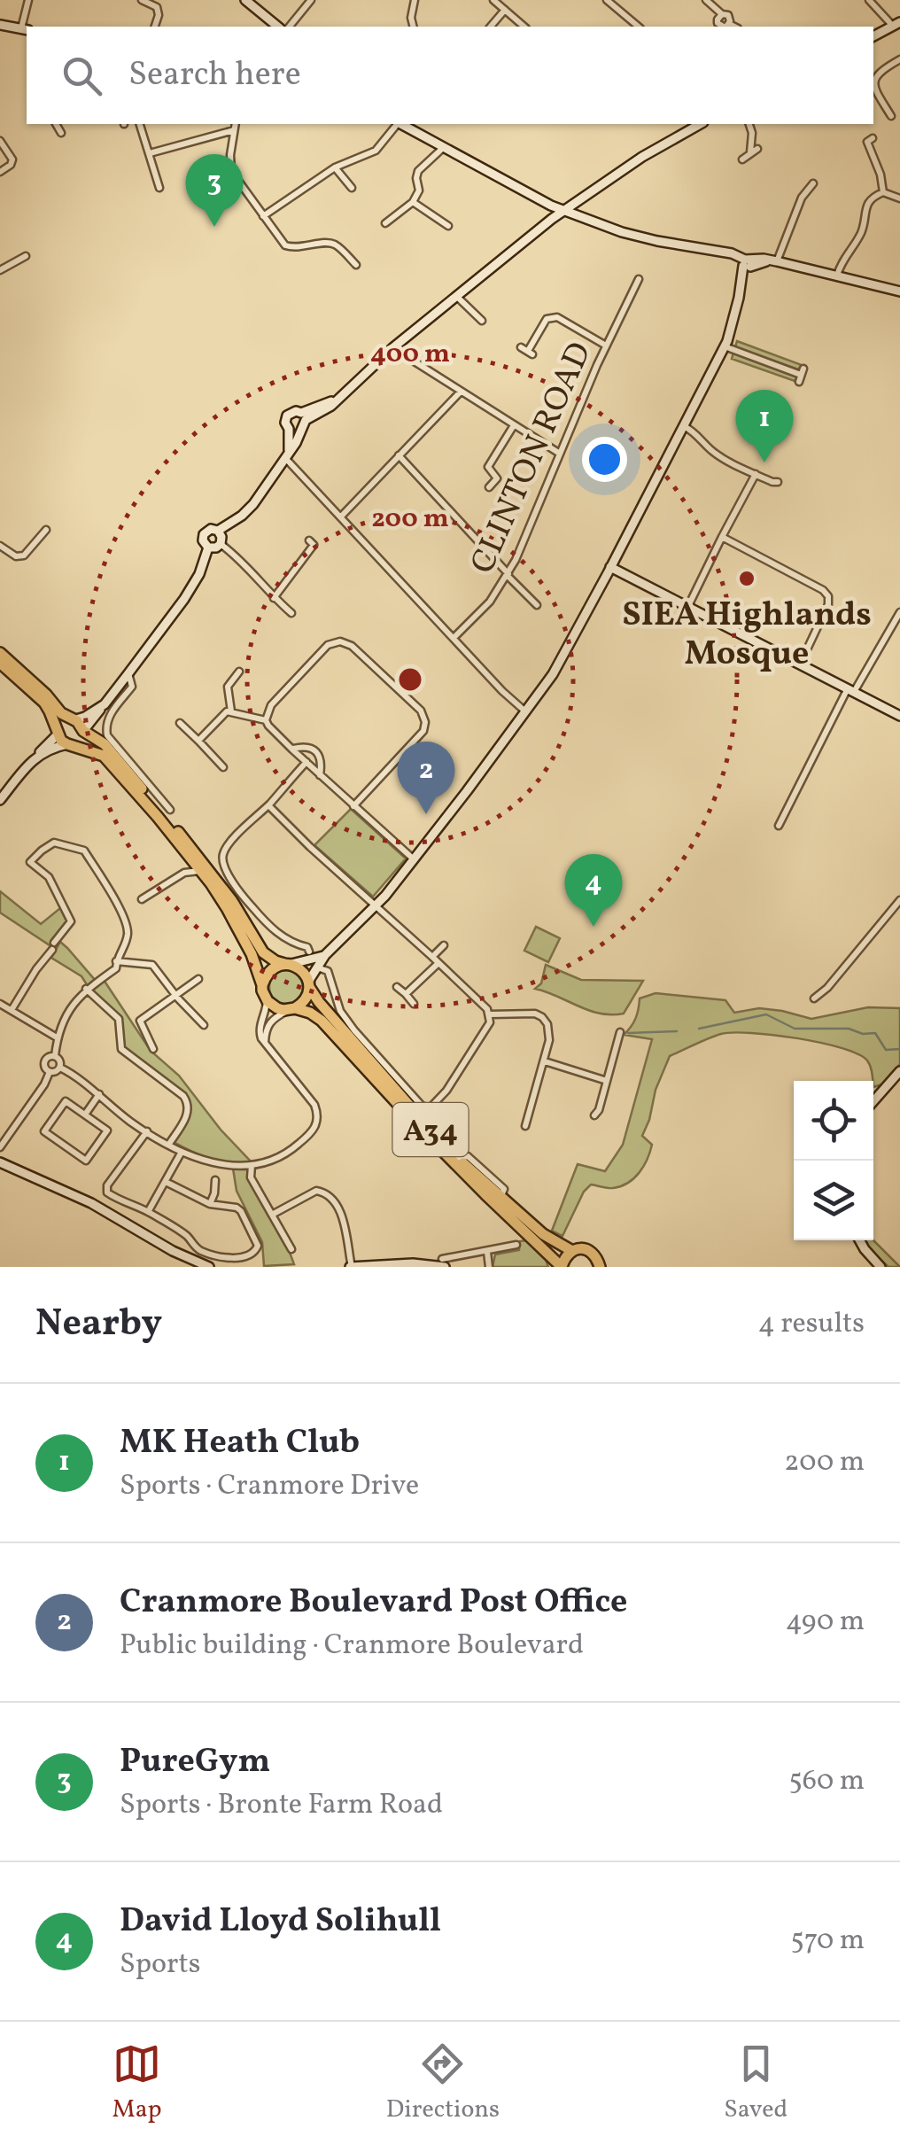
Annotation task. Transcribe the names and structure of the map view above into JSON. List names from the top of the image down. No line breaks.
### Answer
{"streets":{"highway":["A34"],"street":["CLINTON ROAD"]},"places":["SIEA Highlands Mosque"],"page":{"search":"Search here","pins":["3","1","2","4"],"heading":["Nearby","4 results"],"list":[{"mark":"1","name":"MK Heath Club","note":"Sports · Cranmore Drive","value":"200 m"},{"mark":"2","name":"Cranmore Boulevard Post Office","note":"Public building · Cranmore Boulevard","value":"490 m"},{"mark":"3","name":"PureGym","note":"Sports · Bronte Farm Road","value":"560 m"},{"mark":"4","name":"David Lloyd Solihull","note":"Sports","value":"570 m"}],"nav":["Map","Directions","Saved"]},"rings":["400 m","200 m"]}
